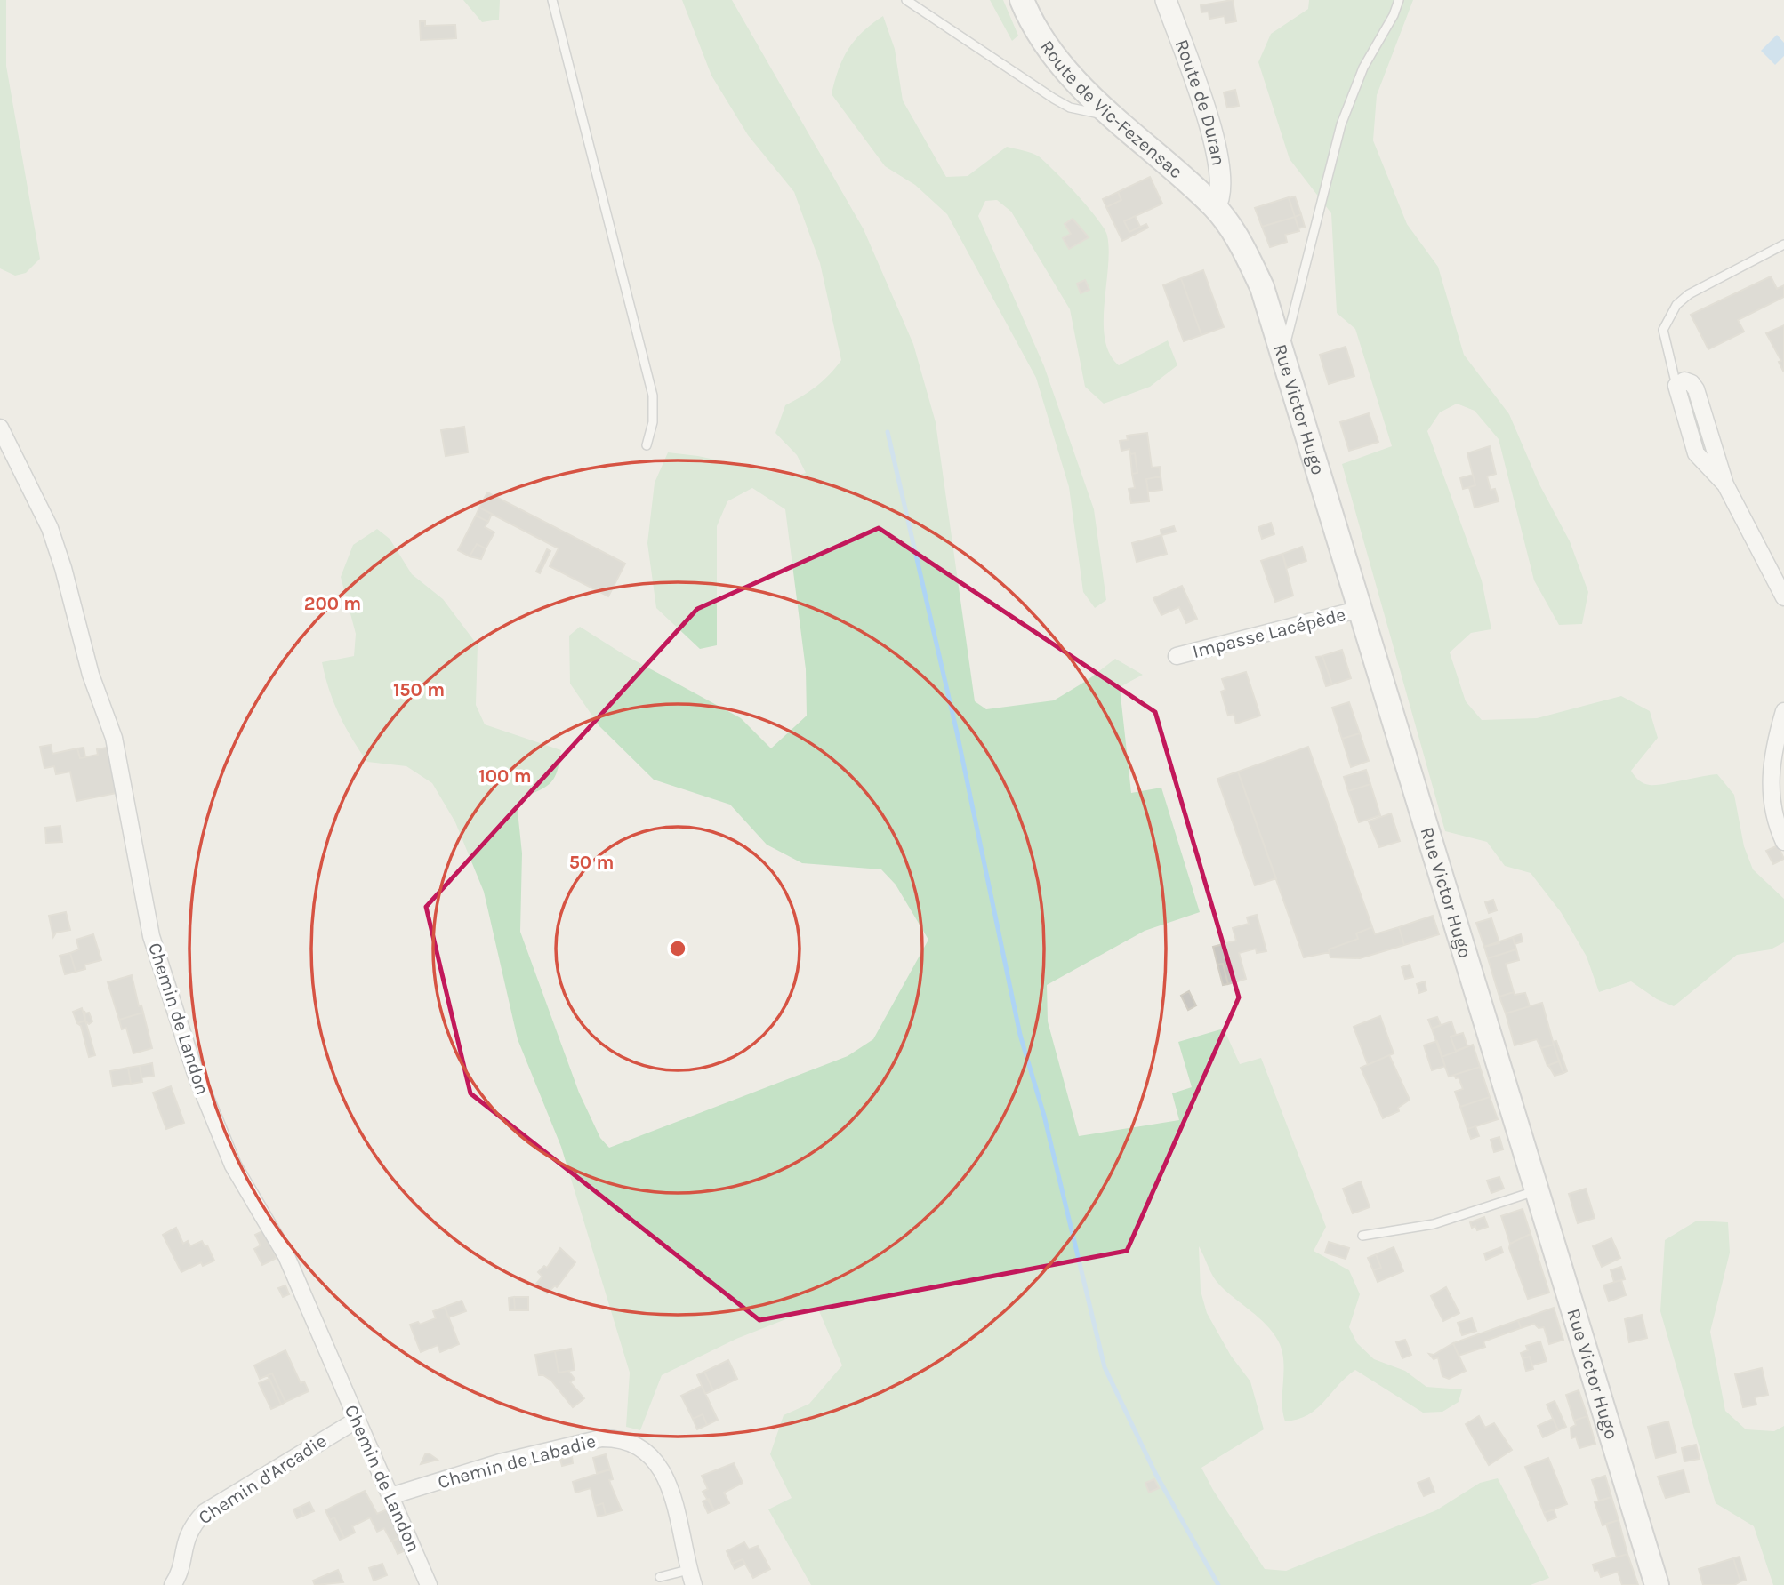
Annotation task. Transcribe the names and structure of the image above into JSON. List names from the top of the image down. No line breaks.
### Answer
{"streets":{"main road":["Route de Vic-Fezensac","Rue Victor Hugo"],"street":["Route de Duran","Impasse Lacépède","Chemin de Landon","Chemin de Labadie","Chemin d'Arcadie"]},"crossings":[["Route de Duran","Route de Vic-Fezensac"],["Route de Duran","Rue Victor Hugo"],["Route de Vic-Fezensac","Rue Victor Hugo"],["Rue Victor Hugo","Impasse Lacépède"],["Chemin de Landon","Chemin de Labadie"],["Chemin de Landon","Chemin d'Arcadie"]],"rings":["200 m","150 m","100 m","50 m"]}
